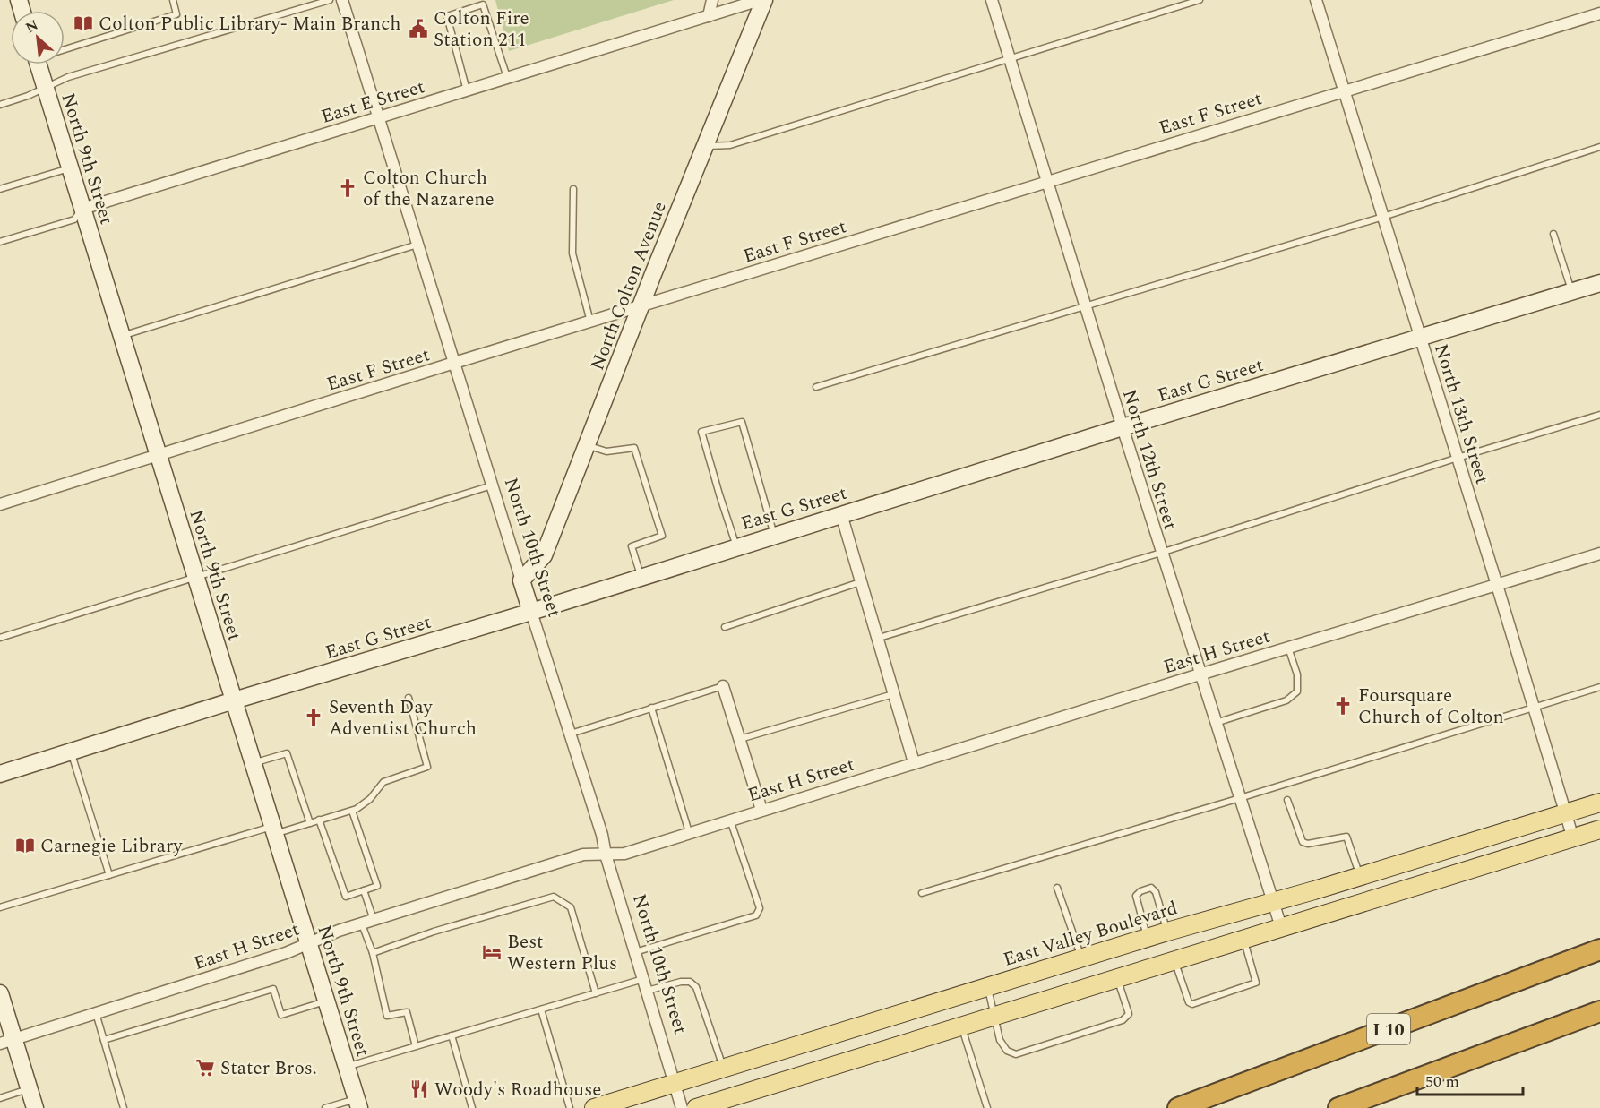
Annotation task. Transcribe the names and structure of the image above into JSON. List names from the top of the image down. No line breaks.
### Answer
{"streets":{"highway":["I 10"],"main road":["East Valley Boulevard"],"street":["East E Street","East F Street","North 9th Street","North Colton Avenue","East G Street","North 13th Street","North 12th Street","North 10th Street","East H Street"]},"crossings":[["East E Street","North 9th Street"],["East E Street","North Colton Avenue"],["East E Street","North 10th Street"],["East F Street","North 9th Street"],["East F Street","North Colton Avenue"],["East F Street","North 13th Street"],["East F Street","North 12th Street"],["East F Street","North 10th Street"],["North 9th Street","East G Street"],["North 9th Street","East H Street"],["North Colton Avenue","North 10th Street"],["East G Street","North 13th Street"],["East G Street","North 12th Street"],["East G Street","North 10th Street"],["North 13th Street","East H Street"],["North 13th Street","East Valley Boulevard"],["North 12th Street","East H Street"],["North 12th Street","East Valley Boulevard"],["North 10th Street","East H Street"],["North 10th Street","East Valley Boulevard"]],"places":{"library":["Colton Public Library- Main Branch","Carnegie Library"],"public building":["Colton Fire Station 211"],"church":["Colton Church of the Nazarene","Foursquare Church of Colton","Seventh Day Adventist Church"],"hotel":["Best Western Plus"],"supermarket":["Stater Bros."],"restaurant":["Woody's Roadhouse"]},"scale_bar":"50 m","north":"top left"}
